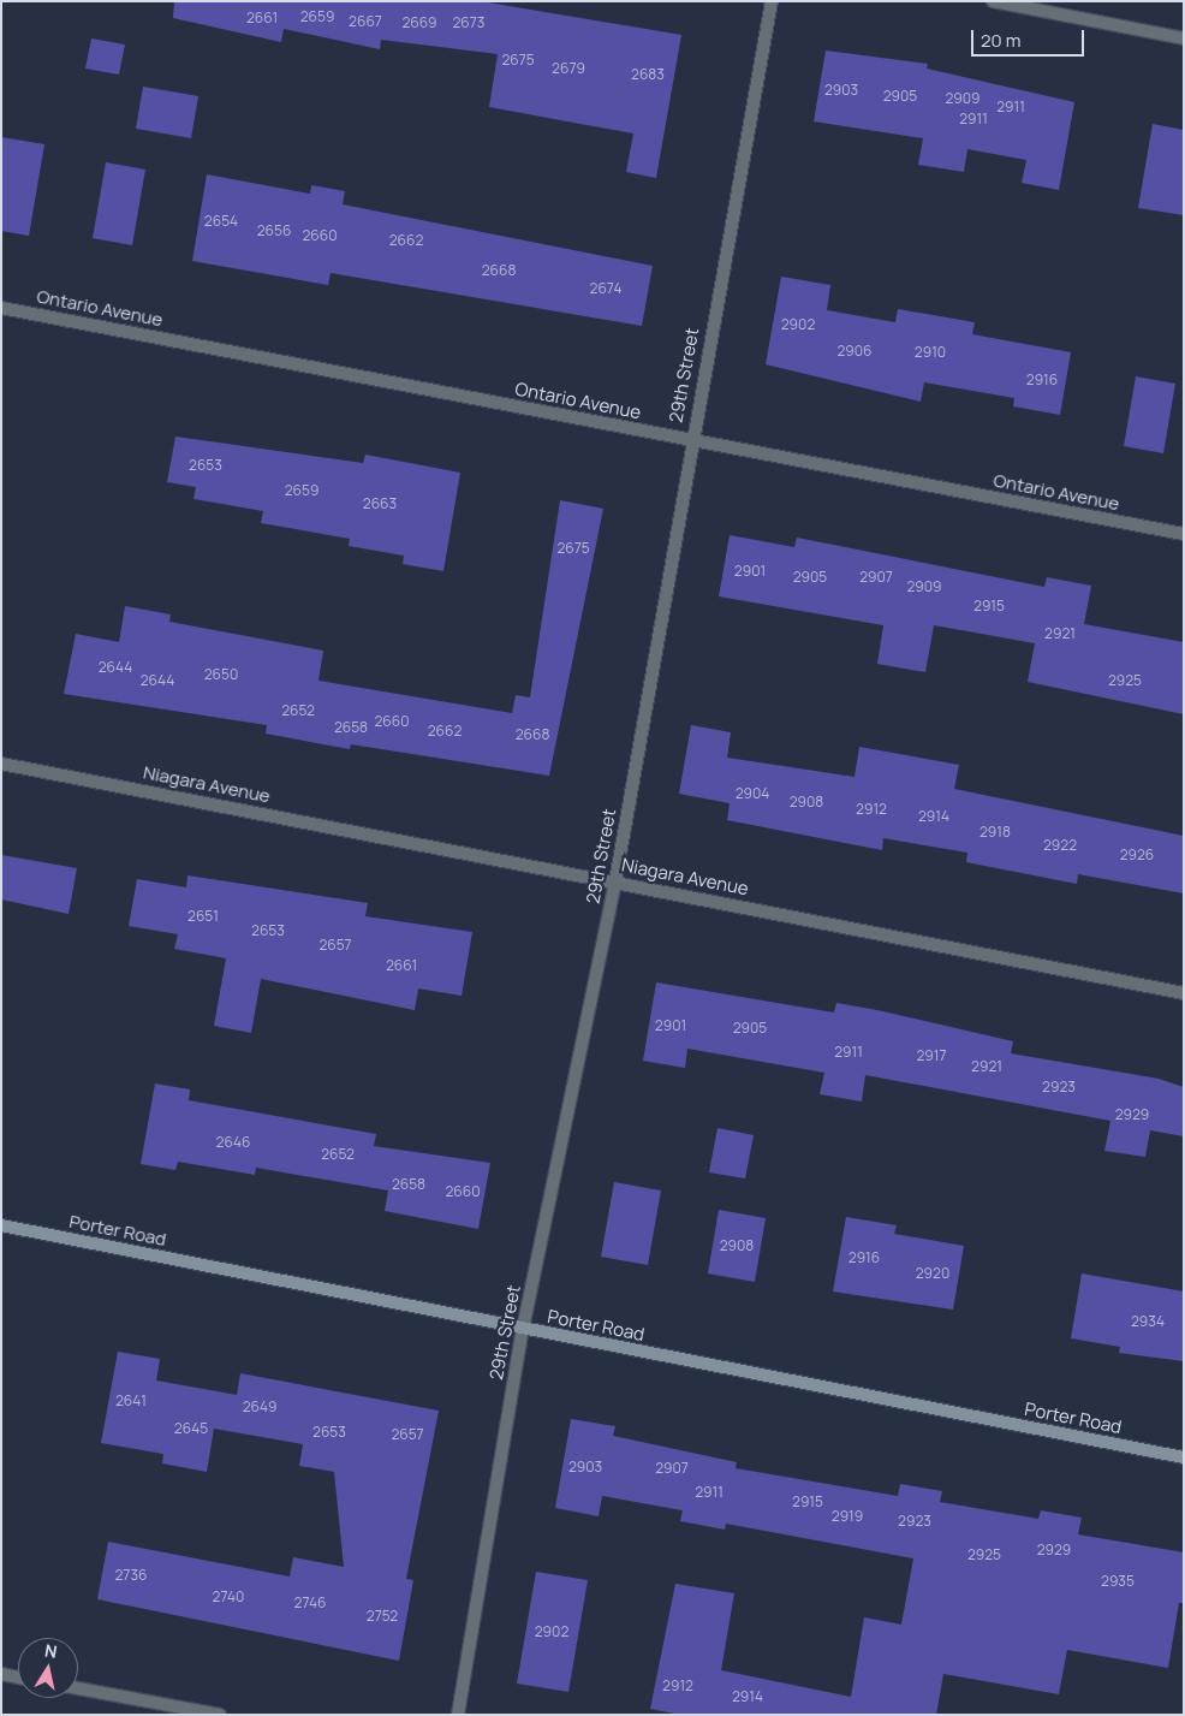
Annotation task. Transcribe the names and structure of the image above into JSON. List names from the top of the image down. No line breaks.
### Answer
{"streets":{"main road":["Porter Road"],"street":["Ontario Avenue","29th Street","Niagara Avenue"]},"crossings":[["Ontario Avenue","29th Street"],["29th Street","Niagara Avenue"],["29th Street","Porter Road"]],"house_numbers":["2659","2661","2667","2669","2673","2675","2679","2683","2903","2905","2909","2911","2911","2654","2656","2660","2662","2668","2674","2902","2906","2910","2916","2653","2659","2663","2675","2901","2905","2907","2909","2915","2921","2644","2650","2644","2925","2652","2660","2658","2662","2668","2904","2908","2912","2914","2918","2922","2926","2651","2653","2657","2661","2901","2905","2911","2917","2921","2923","2929","2646","2652","2658","2660","2908","2916","2920","2934","2641","2649","2645","2653","2657","2903","2907","2911","2915","2919","2923","2929","2925","2736","2935","2740","2746","2752","2902","2912","2914"],"scale_bar":"20 m","north":"top"}
